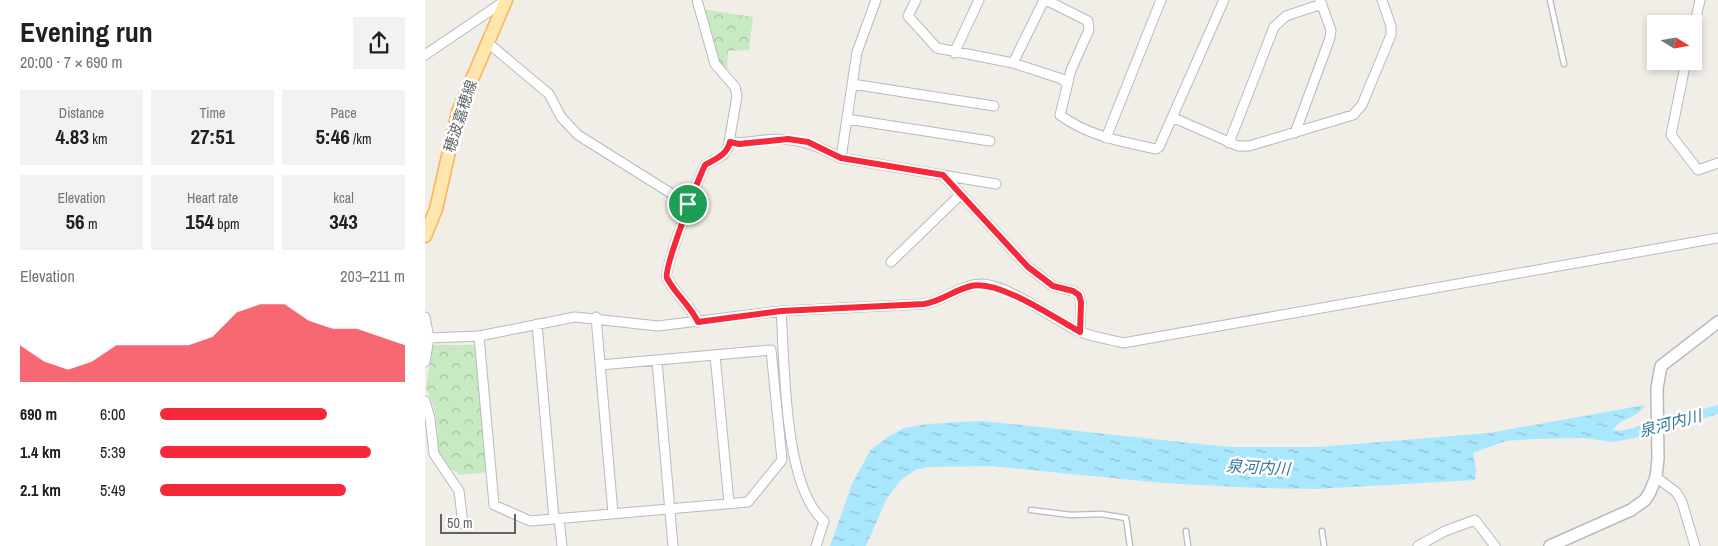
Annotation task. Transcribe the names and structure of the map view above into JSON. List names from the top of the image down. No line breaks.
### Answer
{"streets":{"main road":["穂波嘉穂線"]},"water":["泉河内川"],"scale_bar":"50 m","north":"right","page":{"heading":["Evening run","20:00 · 7 × 690 m"],"stats":[["Distance","4.83 km"],["Time","27:51"],["Pace","5:46 /km"],["Elevation","56 m"],["Heart rate","154 bpm"],["kcal","343"]],"chart":["Elevation","203–211 m"],"list":[{"name":"690 m","note":"6:00"},{"name":"1.4 km","note":"5:39"},{"name":"2.1 km","note":"5:49"}],"scale":"50 m"}}
